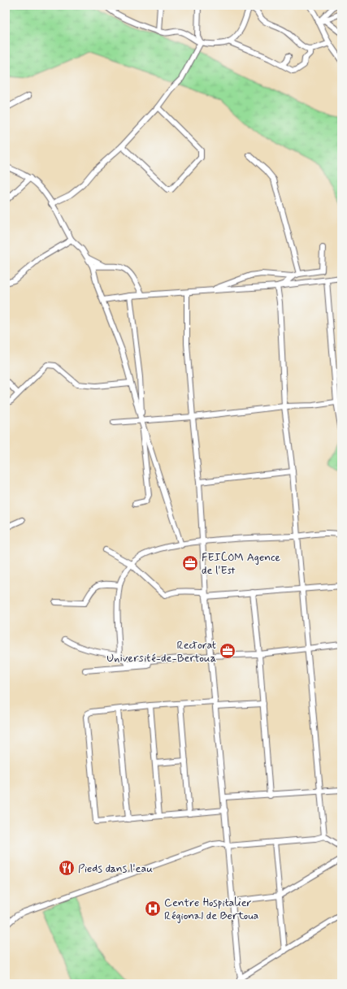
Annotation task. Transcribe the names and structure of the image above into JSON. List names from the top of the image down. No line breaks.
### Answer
{"places":{"office":["FEICOM Agence de l'Est","Rectorat Université-de-Bertoua"],"restaurant":["Pieds dans l'eau"],"hospital":["Centre Hospitalier Régional de Bertoua"]}}
